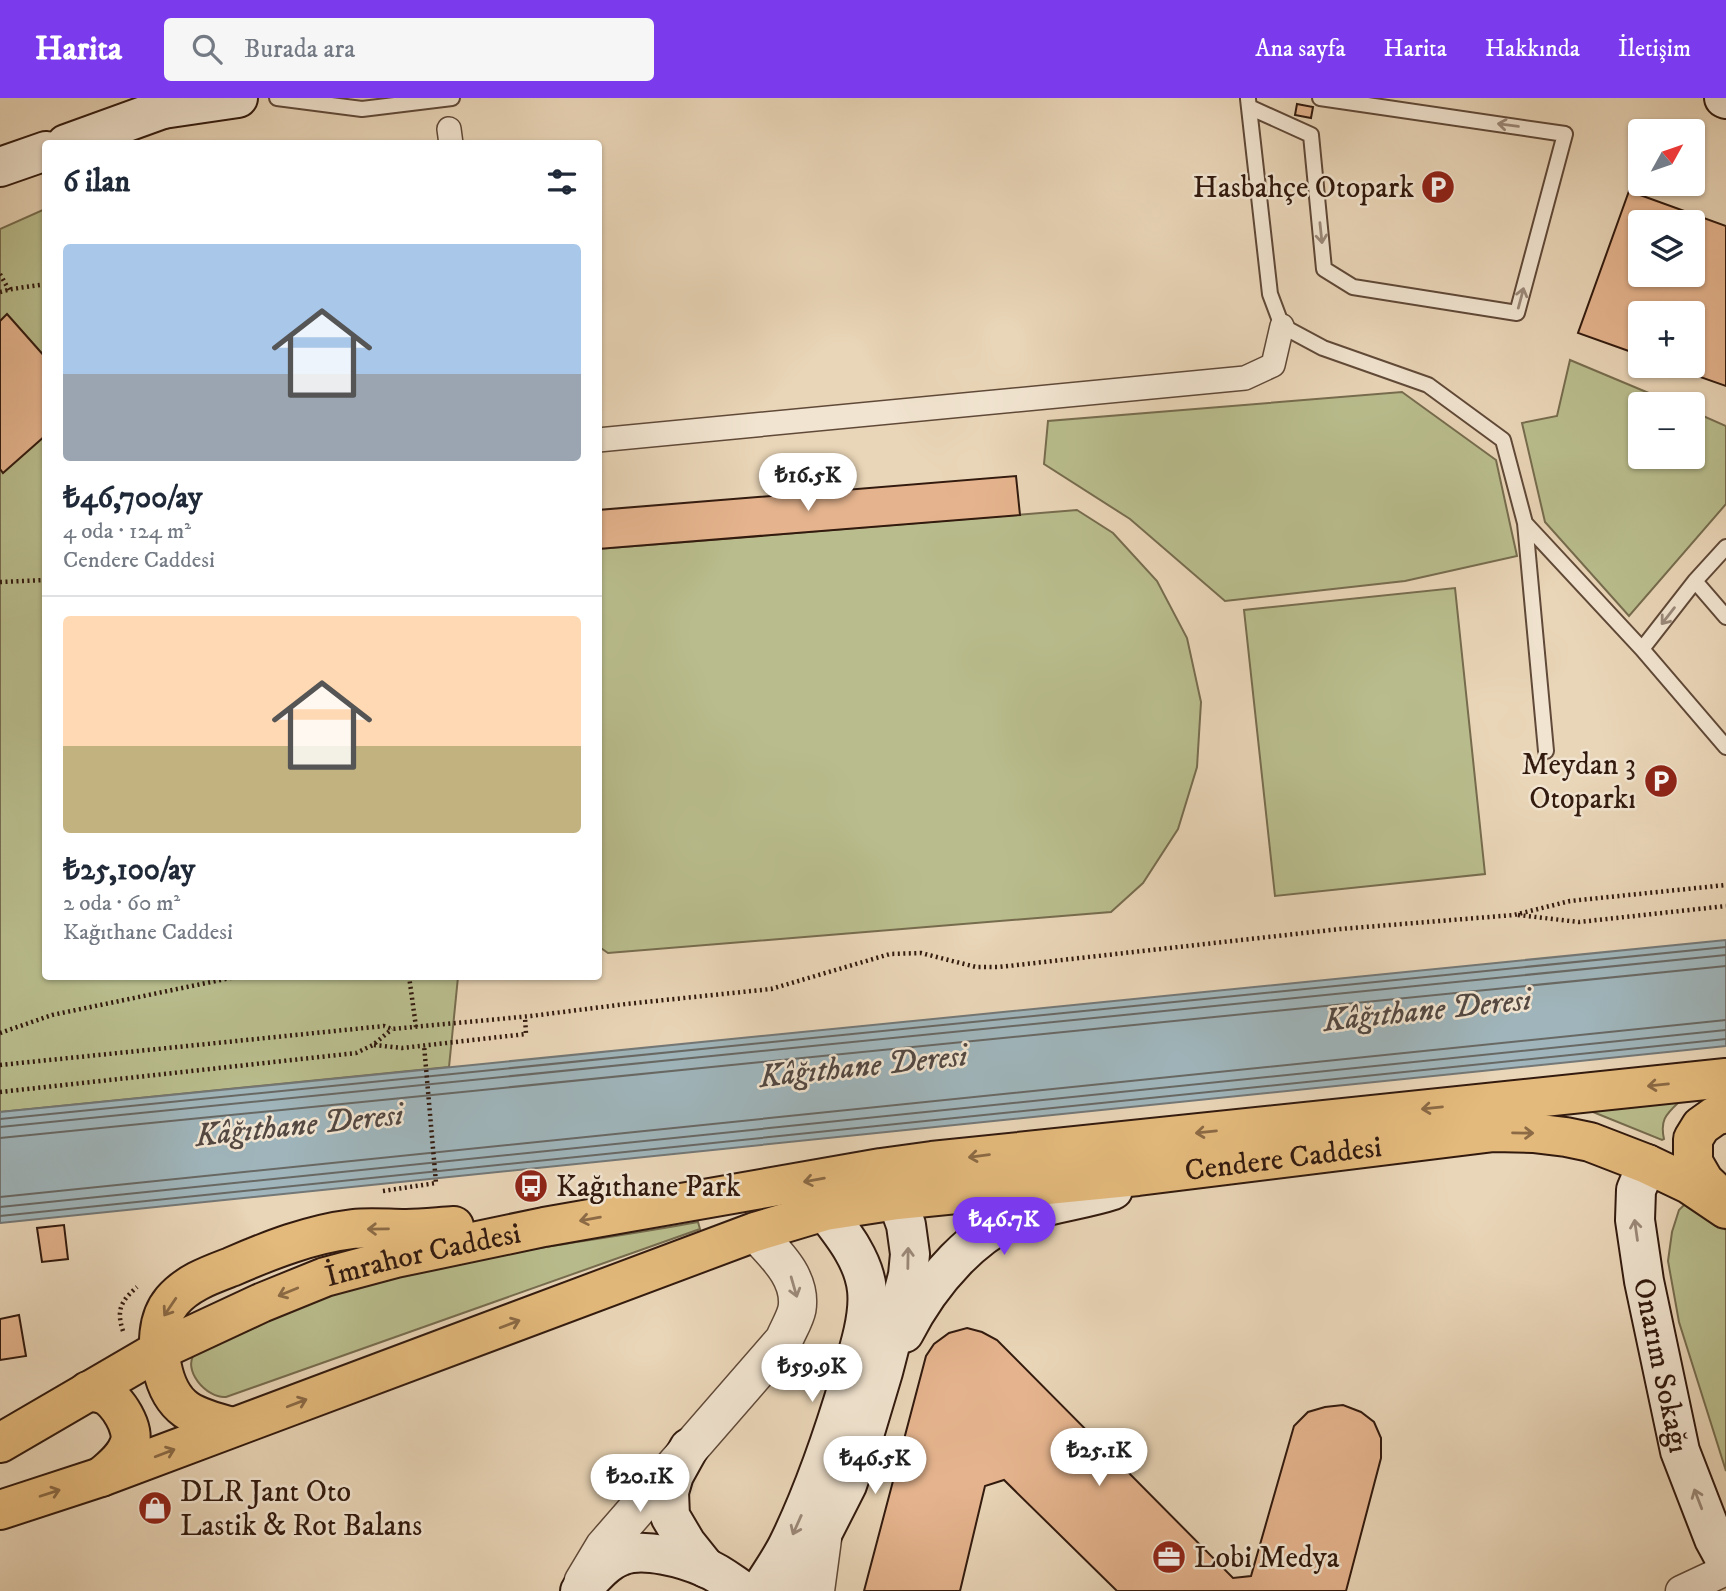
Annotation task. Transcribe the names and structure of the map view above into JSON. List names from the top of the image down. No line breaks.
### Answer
{"streets":{"main road":["Cendere Caddesi","İmrahor Caddesi","Onarım Sokağı"]},"crossings":[["Cendere Caddesi","İmrahor Caddesi"],["Cendere Caddesi","Onarım Sokağı"]],"one_way":["Onarım Sokağı"],"water":["Kâğıthane Deresi"],"places":{"parking":["Hasbahçe Otopark","Meydan 3 Otoparkı"],"bus stop":["Kağıthane Park"],"shop":["DLR Jant Oto Lastik & Rot Balans"],"office":["Lobi Medya"]},"north":"top right","page":{"header":"Harita","search":"Burada ara","nav":["Ana sayfa","Harita","Hakkında","İletişim"],"map_buttons":["+","−"],"heading":"6 ilan","list":[{"name":"₺46,700/ay","note":"4 oda · 124 m² · Cendere Caddesi"},{"name":"₺25,100/ay","note":"2 oda · 60 m² · Kağıthane Caddesi"}],"price":["₺16.5K","₺46.7K","₺59.9K","₺25.1K","₺46.5K","₺20.1K"]}}
